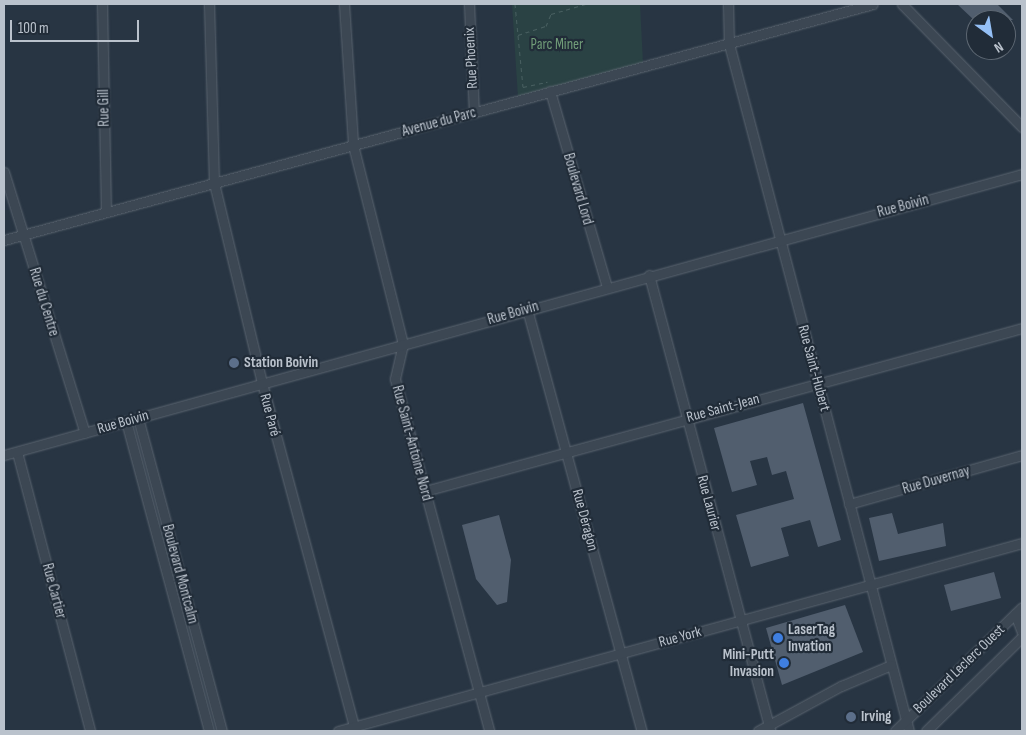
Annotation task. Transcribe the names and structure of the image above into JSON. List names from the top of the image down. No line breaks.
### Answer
{"streets":{"street":["Rue Phoenix","Rue Gill","Avenue du Parc","Boulevard Lord","Rue Boivin","Rue du Centre","Rue Saint-Hubert","Rue Saint-Jean","Rue Paré","Rue Saint-Antoine Nord","Rue Duvernay","Rue Laurier","Rue Déragon","Boulevard Montcalm","Rue Cartier","Rue York","Boulevard Leclerc Ouest"]},"crossings":[["Rue Phoenix","Avenue du Parc"],["Rue Gill","Avenue du Parc"],["Avenue du Parc","Boulevard Lord"],["Avenue du Parc","Rue du Centre"],["Avenue du Parc","Rue Saint-Hubert"],["Avenue du Parc","Rue Paré"],["Avenue du Parc","Rue Saint-Antoine Nord"],["Boulevard Lord","Rue Boivin"],["Rue Boivin","Rue du Centre"],["Rue Boivin","Rue Saint-Hubert"],["Rue Boivin","Rue Paré"],["Rue Boivin","Rue Saint-Antoine Nord"],["Rue Boivin","Rue Laurier"],["Rue Boivin","Rue Déragon"],["Rue Boivin","Boulevard Montcalm"],["Rue Boivin","Rue Cartier"],["Rue Saint-Hubert","Rue Saint-Jean"],["Rue Saint-Hubert","Rue Duvernay"],["Rue Saint-Hubert","Rue York"],["Rue Saint-Hubert","Boulevard Leclerc Ouest"],["Rue Saint-Jean","Rue Saint-Antoine Nord"],["Rue Saint-Jean","Rue Laurier"],["Rue Saint-Jean","Rue Déragon"],["Rue Paré","Rue York"],["Rue Saint-Antoine Nord","Rue York"],["Rue Laurier","Rue York"],["Rue Déragon","Rue York"]],"parks":["Parc Miner"],"places":["Station Boivin","LaserTag Invation","Mini-Putt Invasion","Irving"],"scale_bar":"100 m","north":"bottom right"}
